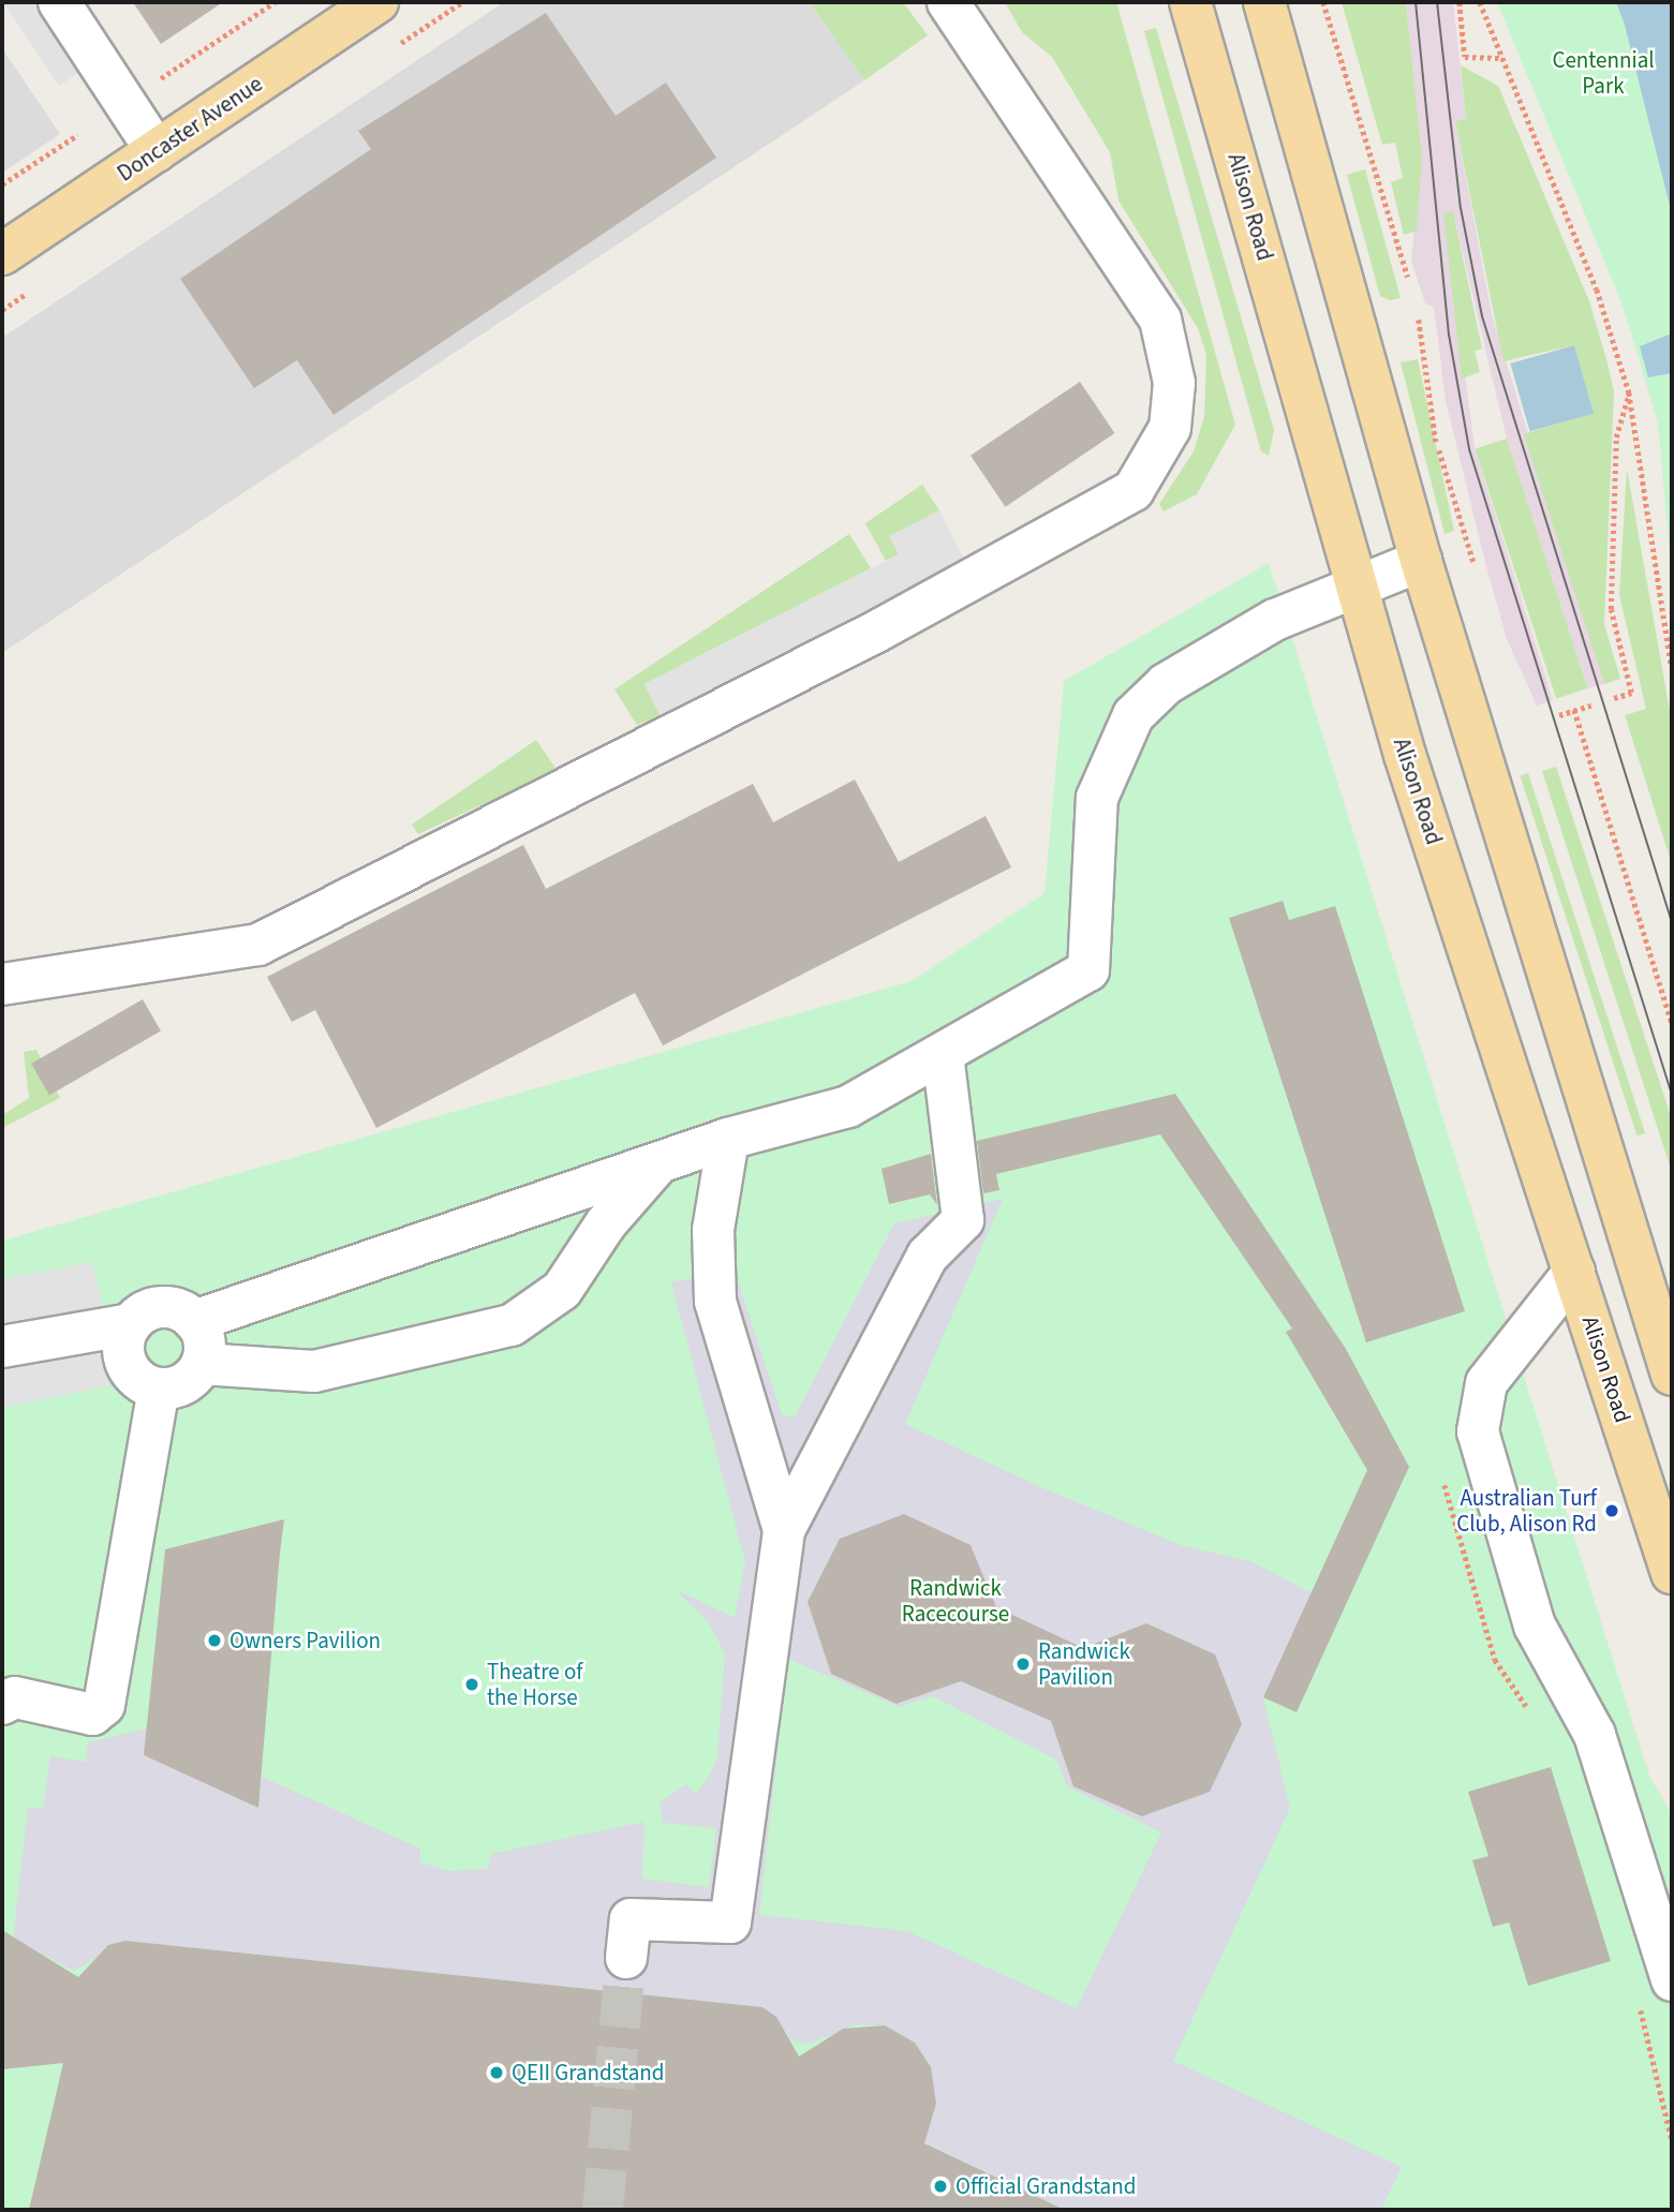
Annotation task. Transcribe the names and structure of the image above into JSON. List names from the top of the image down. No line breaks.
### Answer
{"streets":{"main road":["Doncaster Avenue","Alison Road"]},"parks":["Centennial Park","Randwick Racecourse"],"places":["Australian Turf Club, Alison Rd","Owners Pavilion","Randwick Pavilion","Theatre of the Horse","QEII Grandstand","Official Grandstand"]}
